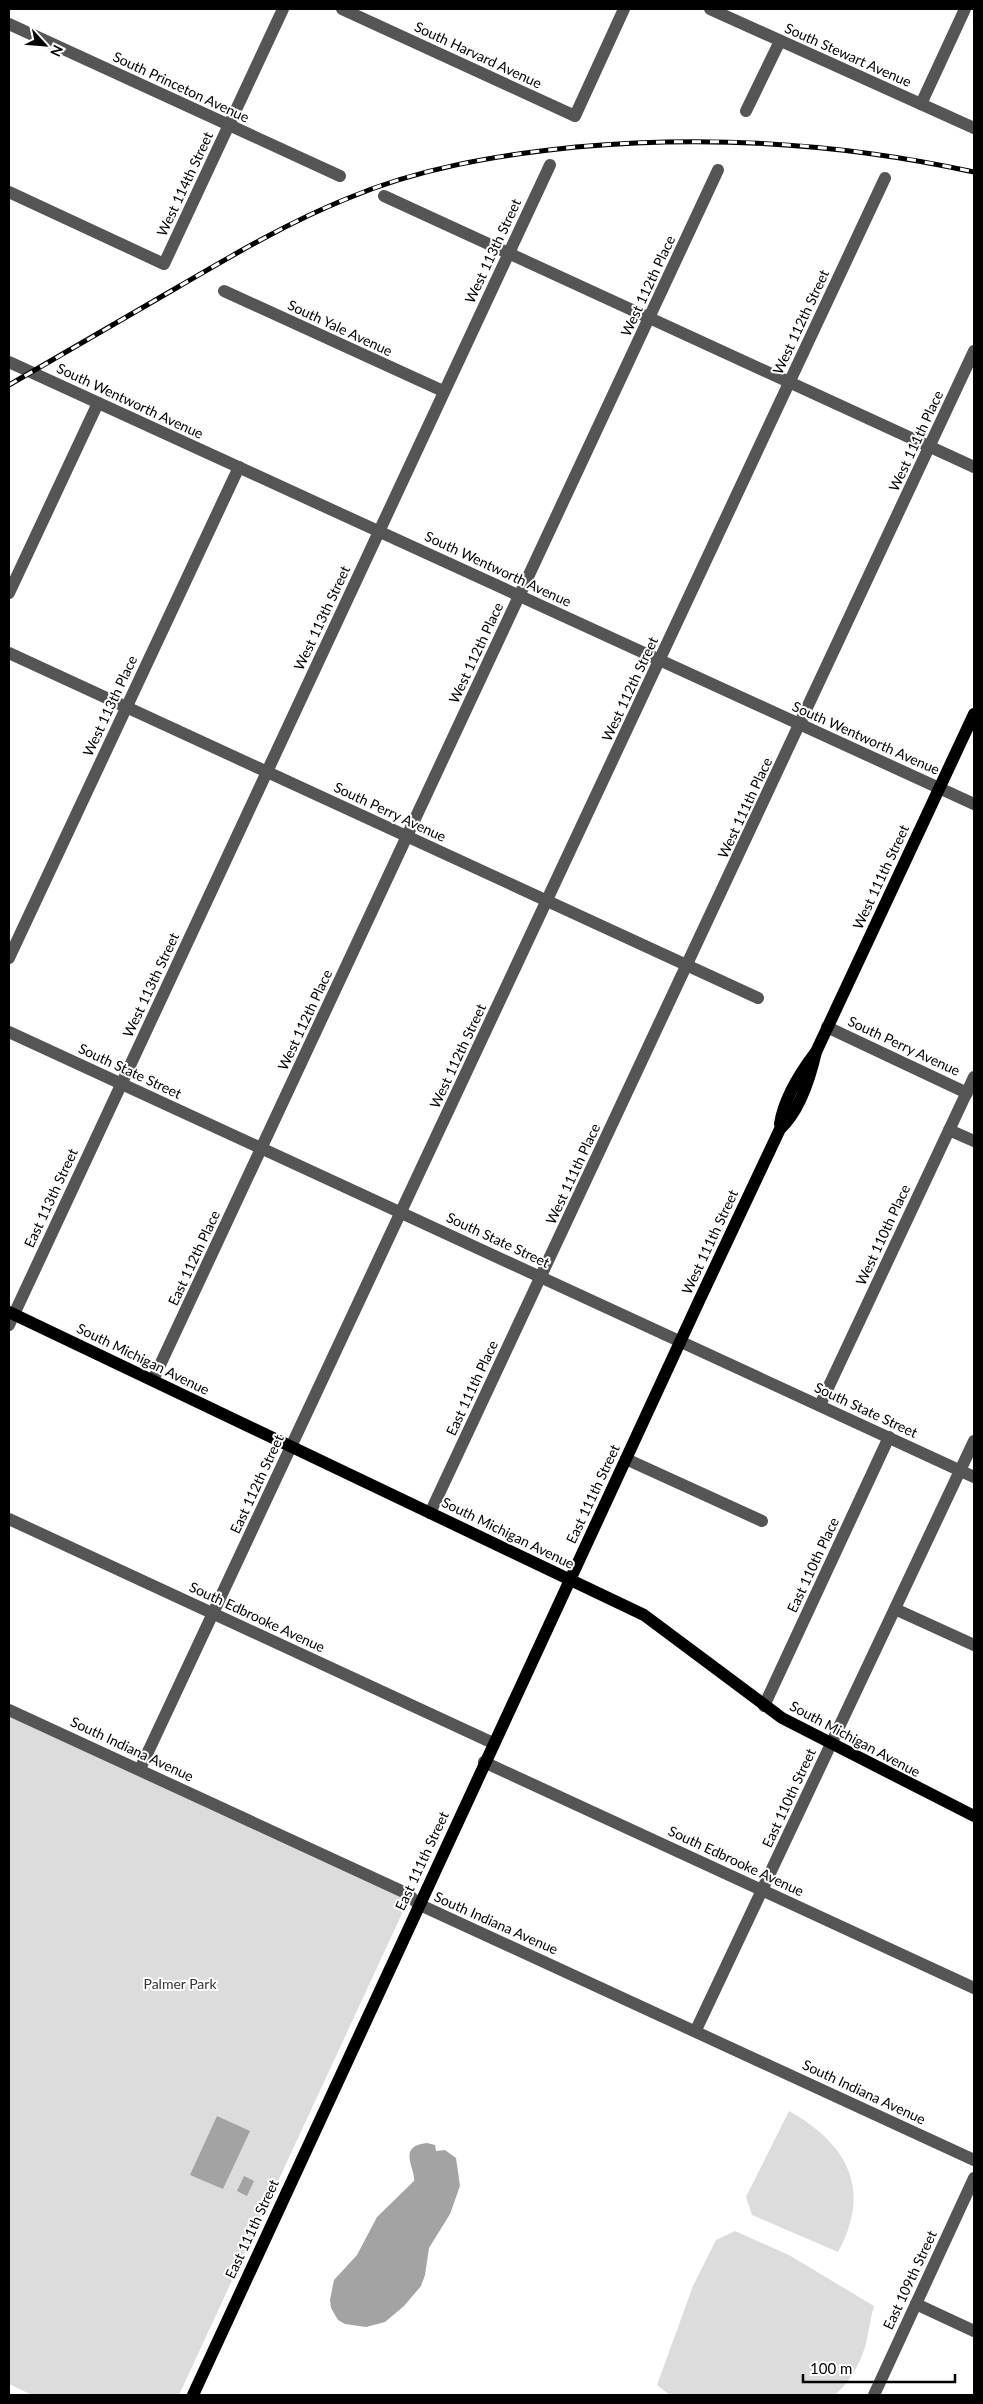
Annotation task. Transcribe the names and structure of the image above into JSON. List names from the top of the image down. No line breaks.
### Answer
{"streets":{"main road":["West 111th Street","South Michigan Avenue","East 111th Street"],"street":["South Harvard Avenue","South Stewart Avenue","South Princeton Avenue","West 114th Street","West 113th Street","West 112th Place","West 112th Street","South Yale Avenue","South Wentworth Avenue","West 111th Place","West 113th Place","South Perry Avenue","South State Street","East 113th Street","West 110th Place","East 112th Place","East 111th Place","East 112th Street","East 110th Place","South Edbrooke Avenue","South Indiana Avenue","East 110th Street","East 109th Street"]},"crossings":[["South Princeton Avenue","West 114th Street"],["West 113th Street","South Yale Avenue"],["West 113th Street","South Wentworth Avenue"],["West 113th Street","South Perry Avenue"],["West 113th Street","South State Street"],["West 113th Street","East 113th Street"],["West 112th Place","South Wentworth Avenue"],["West 112th Place","South Perry Avenue"],["West 112th Place","South State Street"],["West 112th Place","East 112th Place"],["West 112th Street","South Wentworth Avenue"],["West 112th Street","South Perry Avenue"],["West 112th Street","South State Street"],["West 112th Street","East 112th Street"],["South Wentworth Avenue","West 111th Place"],["South Wentworth Avenue","West 113th Place"],["South Wentworth Avenue","West 111th Street"],["West 111th Place","South Perry Avenue"],["West 111th Place","South State Street"],["West 111th Place","East 111th Place"],["West 113th Place","South Perry Avenue"],["South Perry Avenue","West 111th Street"],["South Perry Avenue","West 110th Place"],["West 111th Street","South State Street"],["West 111th Street","East 111th Street"],["South State Street","East 113th Street"],["South State Street","West 110th Place"],["South State Street","East 112th Place"],["South State Street","East 111th Place"],["South State Street","East 112th Street"],["South State Street","East 111th Street"],["South State Street","East 110th Place"],["South State Street","East 110th Street"],["East 113th Street","South Michigan Avenue"],["East 112th Place","South Michigan Avenue"],["South Michigan Avenue","East 111th Place"],["South Michigan Avenue","East 112th Street"],["South Michigan Avenue","East 111th Street"],["South Michigan Avenue","East 110th Place"],["South Michigan Avenue","East 110th Street"],["East 112th Street","South Edbrooke Avenue"],["East 112th Street","South Indiana Avenue"],["East 111th Street","South Edbrooke Avenue"],["East 111th Street","South Indiana Avenue"],["South Edbrooke Avenue","East 110th Street"],["South Indiana Avenue","East 110th Street"]],"parks":["Palmer Park"],"scale_bar":"100 m","north":"bottom right"}
